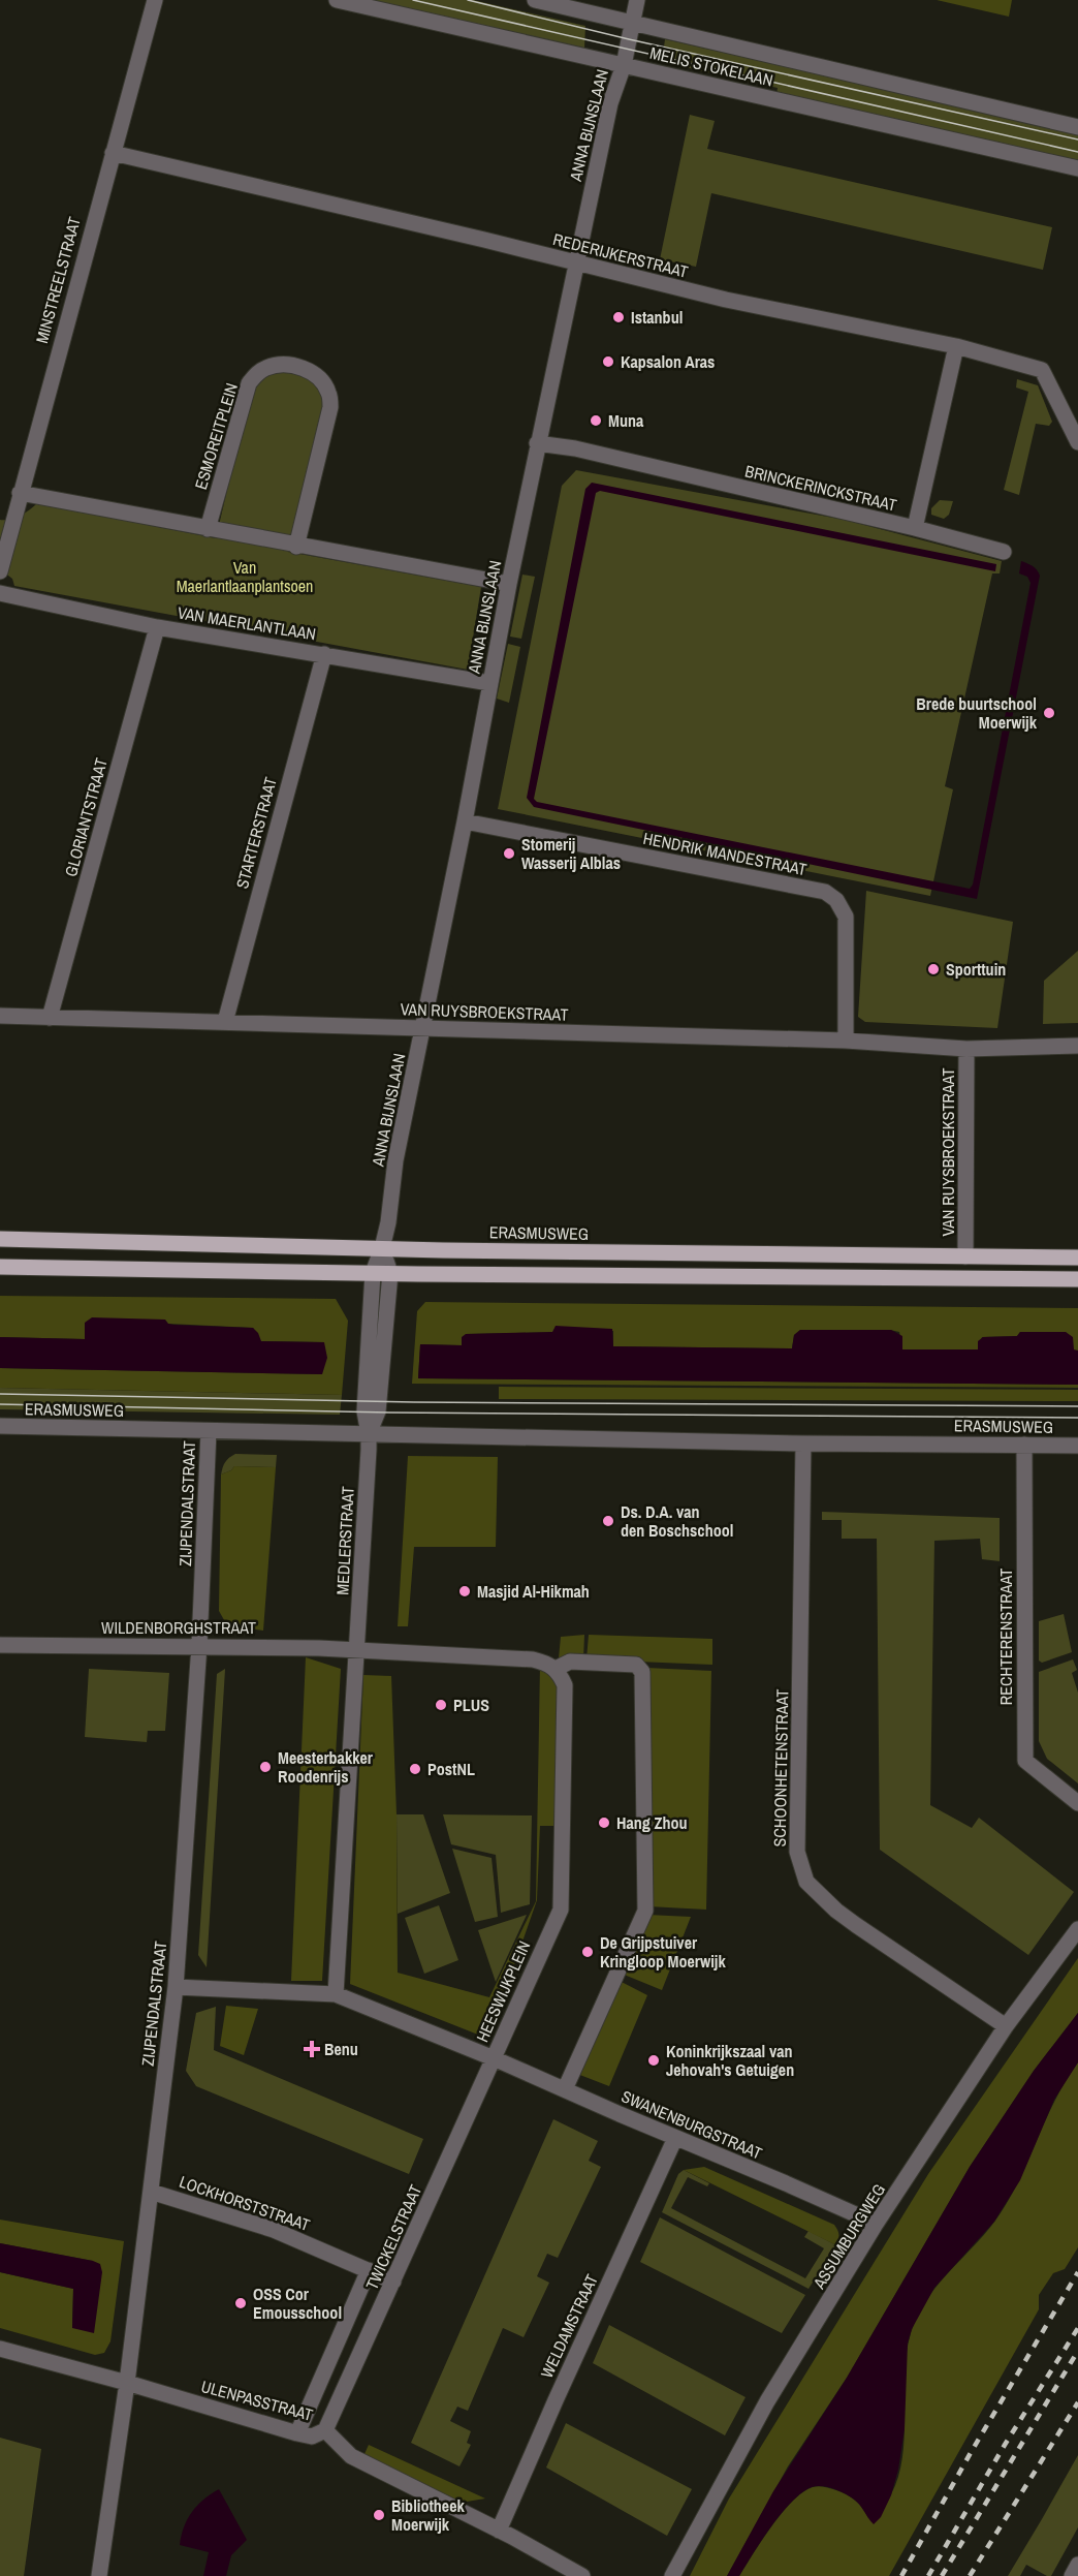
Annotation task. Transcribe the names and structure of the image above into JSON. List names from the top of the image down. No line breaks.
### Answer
{"streets":{"main road":["ERASMUSWEG"],"street":["MELIS STOKELAAN","ANNA BIJNSLAAN","REDERIJKERSTRAAT","MINSTREELSTRAAT","ESMOREITPLEIN","BRINCKERINCKSTRAAT","VAN MAERLANTLAAN","GLORIANTSTRAAT","STARTERSTRAAT","HENDRIK MANDESTRAAT","VAN RUYSBROEKSTRAAT","ZIJPENDALSTRAAT","MEDLERSTRAAT","WILDENBORGHSTRAAT","RECHTERENSTRAAT","SCHOONHETENSTRAAT","HEESWIJKPLEIN","SWANENBURGSTRAAT","LOCKHORSTSTRAAT","ASSUMBURGWEG","TWICKELSTRAAT","WELDAMSTRAAT","ULENPASSTRAAT"]},"crossings":[["MELIS STOKELAAN","ANNA BIJNSLAAN"],["ANNA BIJNSLAAN","REDERIJKERSTRAAT"],["ANNA BIJNSLAAN","BRINCKERINCKSTRAAT"],["ANNA BIJNSLAAN","VAN MAERLANTLAAN"],["ANNA BIJNSLAAN","HENDRIK MANDESTRAAT"],["ANNA BIJNSLAAN","VAN RUYSBROEKSTRAAT"],["ANNA BIJNSLAAN","ERASMUSWEG"],["ANNA BIJNSLAAN","MEDLERSTRAAT"],["REDERIJKERSTRAAT","MINSTREELSTRAAT"],["REDERIJKERSTRAAT","BRINCKERINCKSTRAAT"],["VAN MAERLANTLAAN","GLORIANTSTRAAT"],["VAN MAERLANTLAAN","STARTERSTRAAT"],["GLORIANTSTRAAT","VAN RUYSBROEKSTRAAT"],["STARTERSTRAAT","VAN RUYSBROEKSTRAAT"],["HENDRIK MANDESTRAAT","VAN RUYSBROEKSTRAAT"],["VAN RUYSBROEKSTRAAT","ERASMUSWEG"],["ERASMUSWEG","ZIJPENDALSTRAAT"],["ERASMUSWEG","MEDLERSTRAAT"],["ERASMUSWEG","RECHTERENSTRAAT"],["ERASMUSWEG","SCHOONHETENSTRAAT"],["ZIJPENDALSTRAAT","WILDENBORGHSTRAAT"],["ZIJPENDALSTRAAT","LOCKHORSTSTRAAT"],["ZIJPENDALSTRAAT","ULENPASSTRAAT"],["MEDLERSTRAAT","WILDENBORGHSTRAAT"],["SCHOONHETENSTRAAT","ASSUMBURGWEG"],["HEESWIJKPLEIN","SWANENBURGSTRAAT"],["HEESWIJKPLEIN","TWICKELSTRAAT"],["SWANENBURGSTRAAT","ASSUMBURGWEG"],["SWANENBURGSTRAAT","TWICKELSTRAAT"],["SWANENBURGSTRAAT","WELDAMSTRAAT"],["LOCKHORSTSTRAAT","TWICKELSTRAAT"],["TWICKELSTRAAT","ULENPASSTRAAT"],["WELDAMSTRAAT","ULENPASSTRAAT"]],"parks":["Van Maerlantlaanplantsoen"],"places":{"other":["Istanbul","Kapsalon Aras","Muna","Brede buurtschool Moerwijk","Stomerij Wasserij Alblas","Sporttuin","Ds. D.A. van den Boschschool","Masjid Al-Hikmah","PLUS","Meesterbakker Roodenrijs","PostNL","Hang Zhou","De Grijpstuiver Kringloop Moerwijk","Koninkrijkszaal van Jehovah's Getuigen","OSS Cor Emousschool","Bibliotheek Moerwijk"],"health":["Benu"]}}
